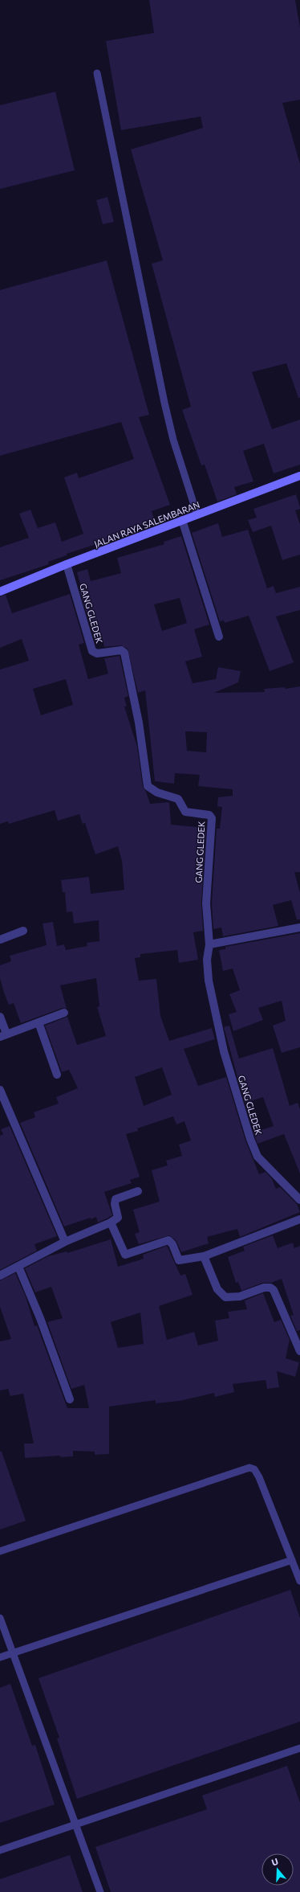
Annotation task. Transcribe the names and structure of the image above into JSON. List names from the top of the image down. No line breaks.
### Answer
{"streets":{"main road":["JALAN RAYA SALEMBARAN"],"street":["GANG GLEDEK"]},"crossings":[["JALAN RAYA SALEMBARAN","GANG GLEDEK"]],"north":"top"}
